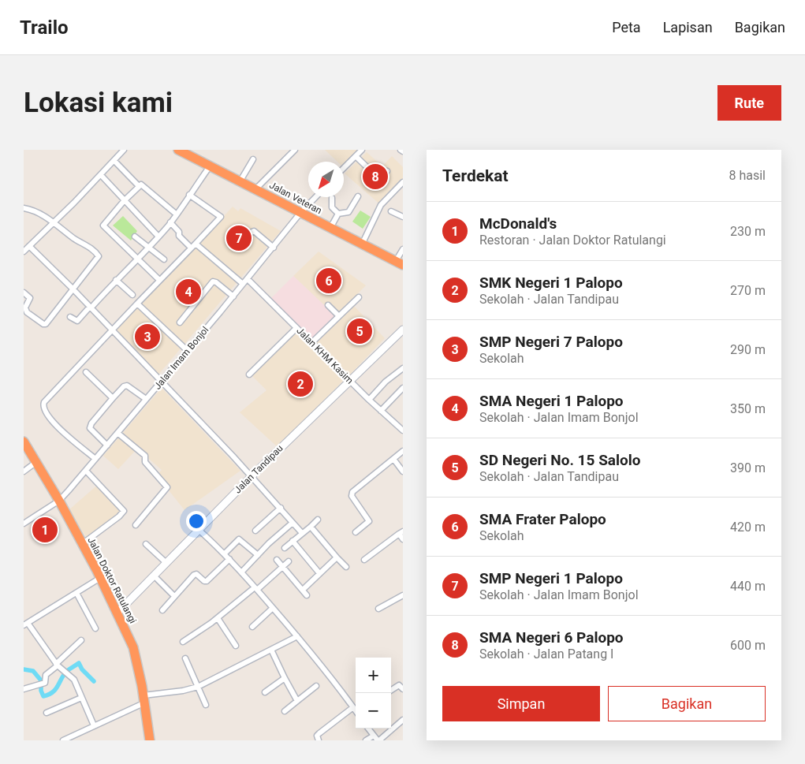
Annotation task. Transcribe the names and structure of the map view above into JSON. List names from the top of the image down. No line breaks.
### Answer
{"streets":{"highway":["Jalan Veteran","Jalan Doktor Ratulangi"],"street":["Jalan KHM Kasim","Jalan Imam Bonjol","Jalan Tandipau"]},"crossings":[["Jalan Veteran","Jalan Imam Bonjol"],["Jalan KHM Kasim","Jalan Imam Bonjol"],["Jalan KHM Kasim","Jalan Tandipau"],["Jalan Imam Bonjol","Jalan Doktor Ratulangi"],["Jalan Tandipau","Jalan Doktor Ratulangi"]],"north":"bottom left","page":{"header":"Trailo","nav":["Peta","Lapisan","Bagikan"],"buttons":["Rute",["Simpan","Bagikan"]],"title":"Lokasi kami","heading":["Terdekat","8 hasil"],"pins":["8","7","6","4","5","3","2","1"],"list":[{"mark":"1","name":"McDonald's","note":"Restoran · Jalan Doktor Ratulangi","value":"230 m"},{"mark":"2","name":"SMK Negeri 1 Palopo","note":"Sekolah · Jalan Tandipau","value":"270 m"},{"mark":"3","name":"SMP Negeri 7 Palopo","note":"Sekolah","value":"290 m"},{"mark":"4","name":"SMA Negeri 1 Palopo","note":"Sekolah · Jalan Imam Bonjol","value":"350 m"},{"mark":"5","name":"SD Negeri No. 15 Salolo","note":"Sekolah · Jalan Tandipau","value":"390 m"},{"mark":"6","name":"SMA Frater Palopo","note":"Sekolah","value":"420 m"},{"mark":"7","name":"SMP Negeri 1 Palopo","note":"Sekolah · Jalan Imam Bonjol","value":"440 m"},{"mark":"8","name":"SMA Negeri 6 Palopo","note":"Sekolah · Jalan Patang I","value":"600 m"}],"map_buttons":["+","−"]}}
